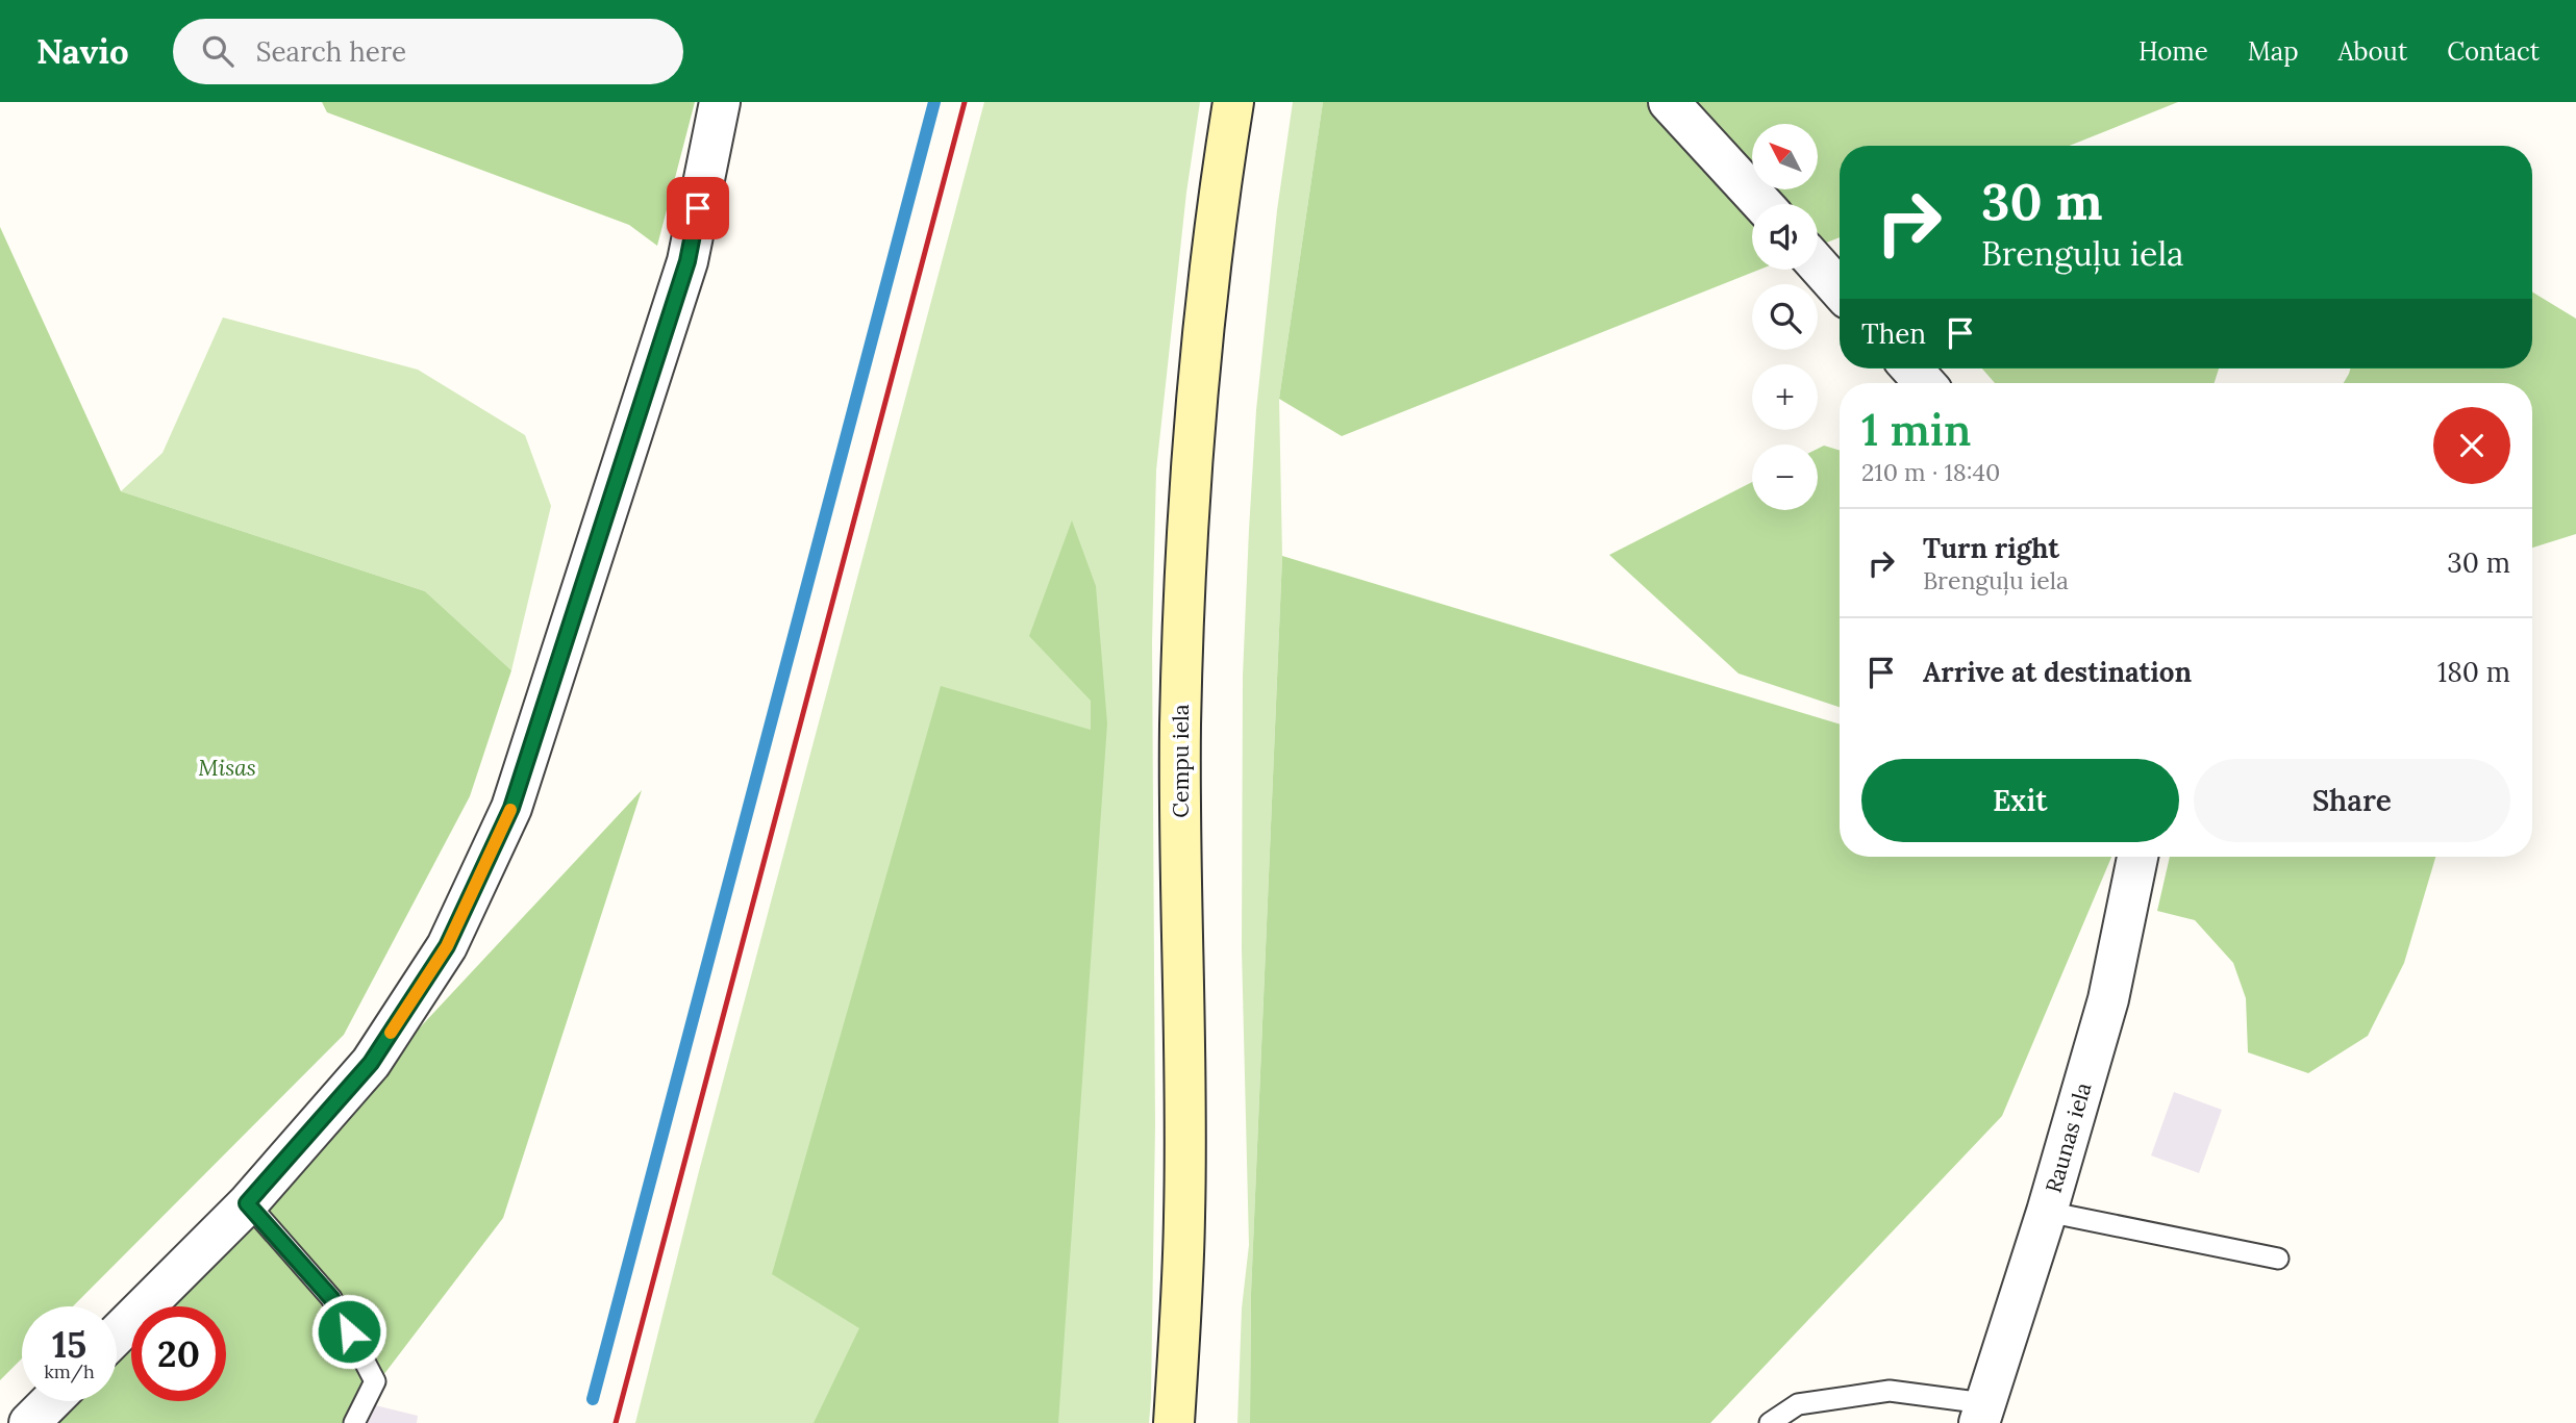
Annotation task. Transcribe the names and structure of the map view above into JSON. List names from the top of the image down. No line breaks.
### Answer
{"streets":{"main road":["Cempu iela"],"street":["Raunas iela"]},"parks":["Misas"],"north":"top left","page":{"header":"Navio","search":"Search here","nav":["Home","Map","About","Contact"],"map_buttons":["+","−"],"turn":["30 m","Brenguļu iela"],"then":"Then","heading":["1 min","210 m · 18:40"],"list":[{"name":"Turn right","note":"Brenguļu iela","value":"30 m"},{"name":"Arrive at destination","value":"180 m"}],"buttons":["Exit","Share"],"speed":"15 km/h","limit":"20"}}
